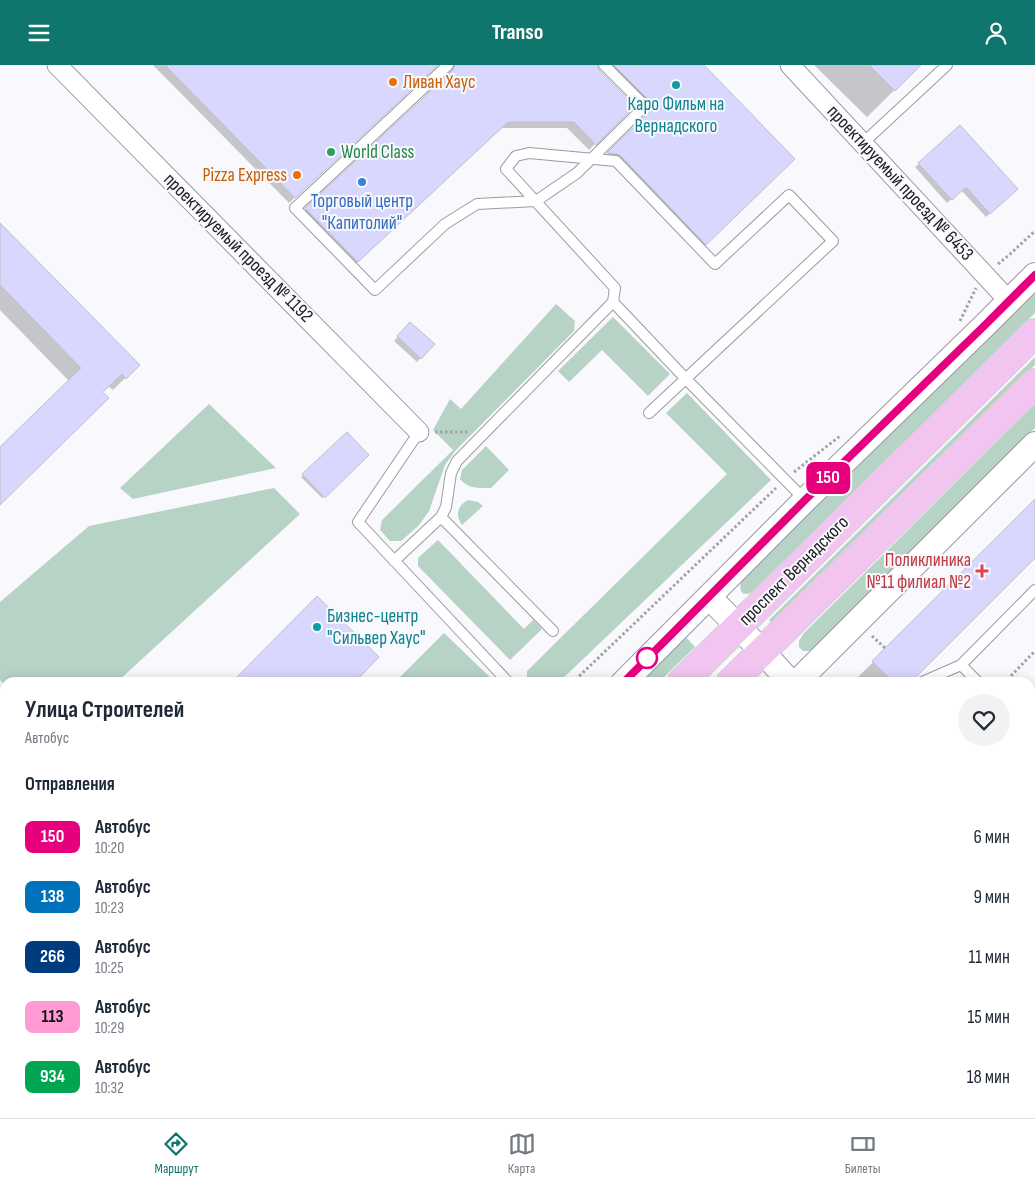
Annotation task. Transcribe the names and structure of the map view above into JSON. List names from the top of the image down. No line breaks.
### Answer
{"streets":{"main road":["проспект Вернадского"],"street":["проектируемый проезд № 6453","проектируемый проезд № 1192"]},"places":{"other":["Ливан Хаус","Каро Фильм на Вернадского","World Class","Pizza Express","Торговый центр \"Капитолий\"","Бизнес-центр \"Сильвер Хаус\""],"health":["Поликлиника №11 филиал №2"]},"lines":["bus line 150"],"page":{"header":"Transo","on_map":"150","heading":[["Улица Строителей","Автобус"],"Отправления"],"list":[{"mark":"150","name":"Автобус","note":"10:20","value":"6 мин"},{"mark":"138","name":"Автобус","note":"10:23","value":"9 мин"},{"mark":"266","name":"Автобус","note":"10:25","value":"11 мин"},{"mark":"113","name":"Автобус","note":"10:29","value":"15 мин"},{"mark":"934","name":"Автобус","note":"10:32","value":"18 мин"}],"tabs":["Маршрут","Карта","Билеты"]}}
